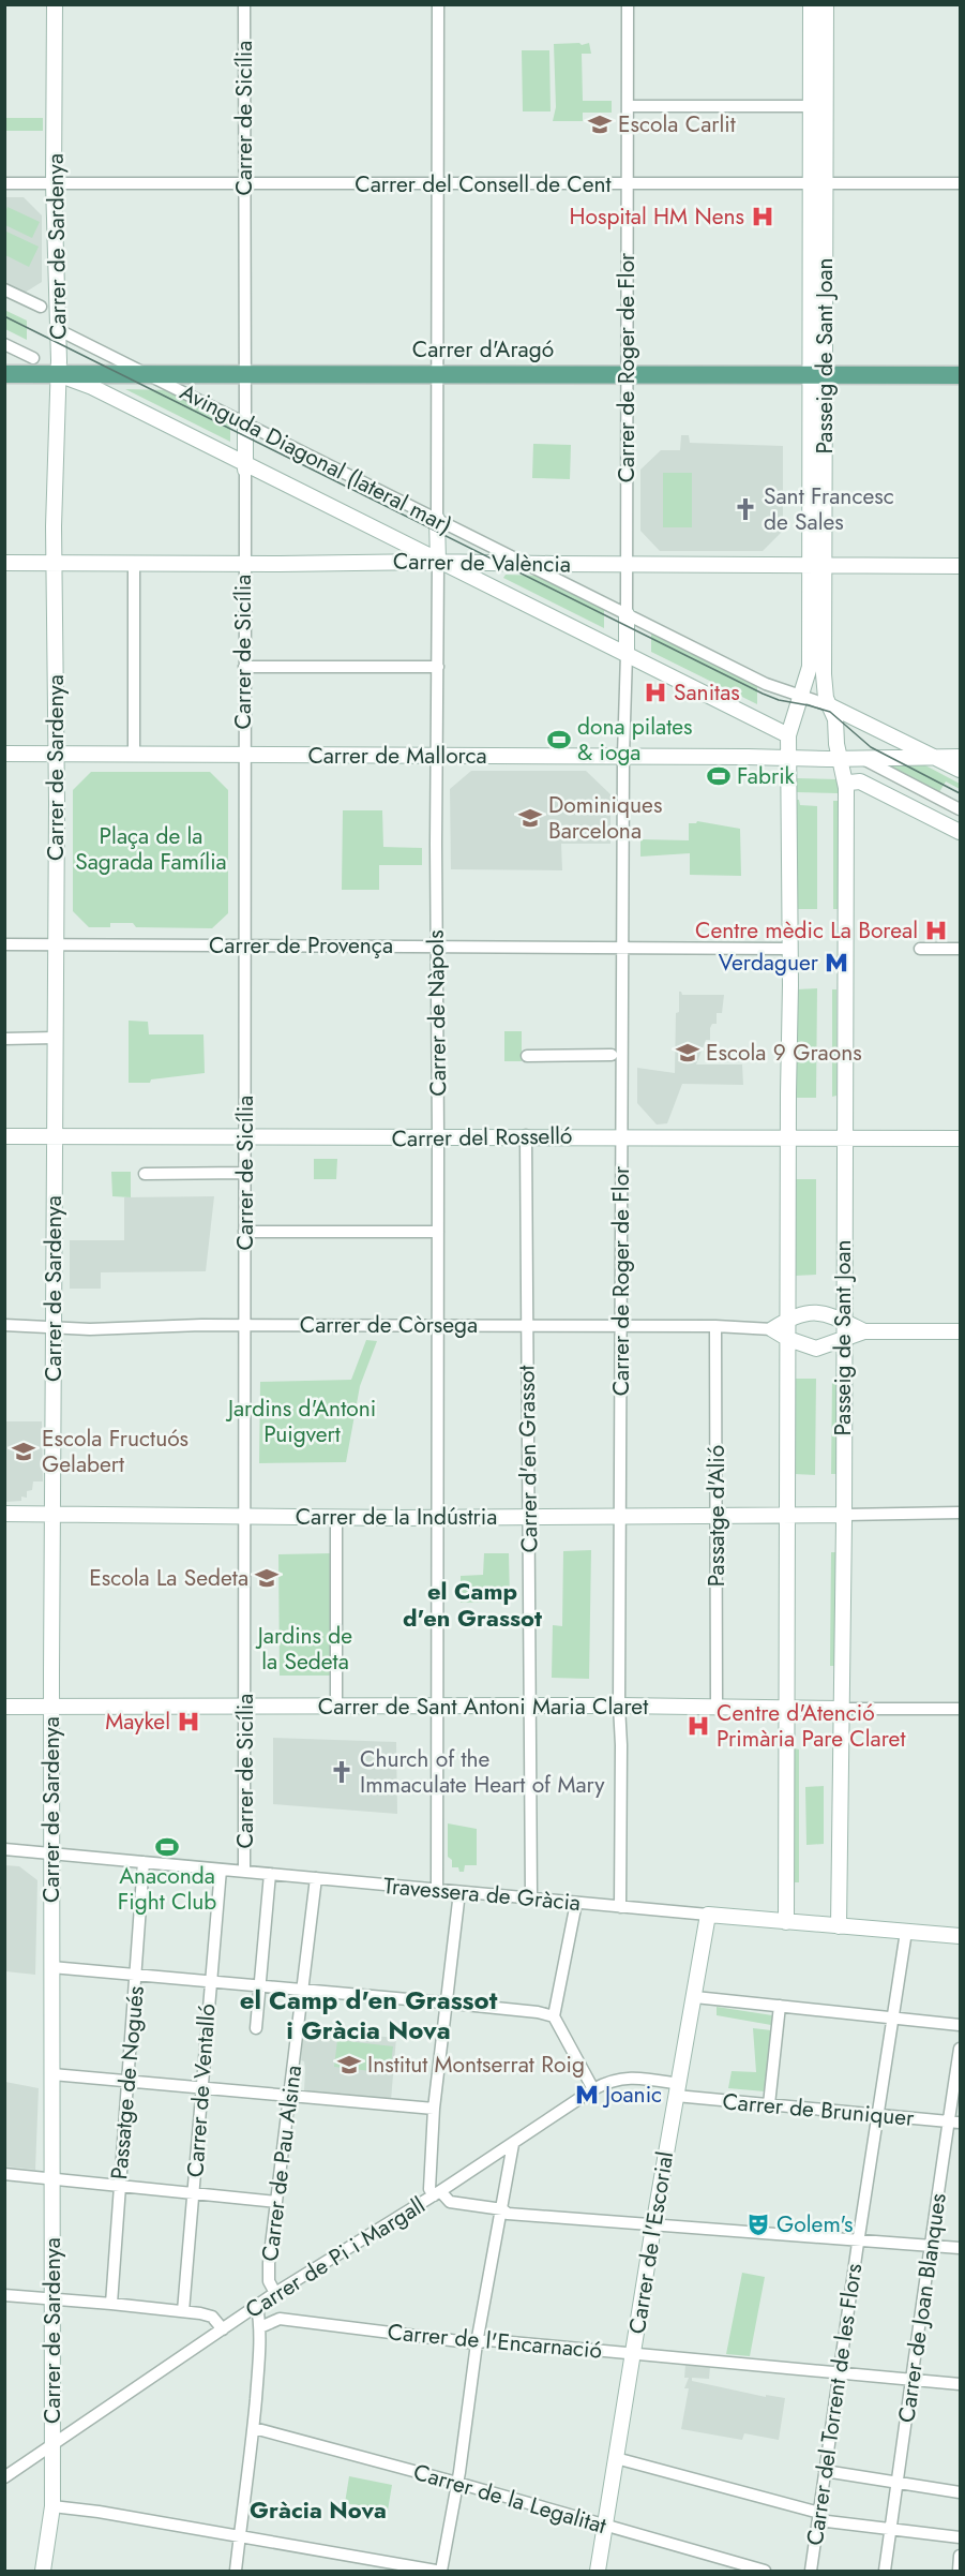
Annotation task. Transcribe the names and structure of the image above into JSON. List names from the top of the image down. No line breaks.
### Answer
{"streets":{"main road":["Carrer d'Aragó"],"street":["Carrer de Sicília","Carrer del Consell de Cent","Carrer de Sardenya","Passeig de Sant Joan","Carrer de Roger de Flor","Avinguda Diagonal (lateral mar)","Carrer de València","Carrer de Mallorca","Carrer de Provença","Carrer de Nàpols","Carrer del Rosselló","Carrer de Còrsega","Carrer d'en Grassot","Passatge d'Alió","Carrer de la Indústria","Carrer de Sant Antoni Maria Claret","Travessera de Gràcia","Passatge de Nogués","Carrer de Ventalló","Carrer de Bruniquer","Carrer de Pau Alsina","Carrer de l'Escorial","Carrer de Pi i Margall","Carrer de Joan Blanques","Carrer de l'Encarnació","Carrer del Torrent de les Flors","Carrer de la Legalitat"]},"crossings":[["Carrer de Sicília","Carrer del Consell de Cent"],["Carrer de Sicília","Carrer d'Aragó"],["Carrer de Sicília","Avinguda Diagonal (lateral mar)"],["Carrer de Sicília","Carrer de València"],["Carrer de Sicília","Carrer de Mallorca"],["Carrer de Sicília","Carrer de Provença"],["Carrer de Sicília","Carrer del Rosselló"],["Carrer de Sicília","Carrer de Còrsega"],["Carrer de Sicília","Carrer de la Indústria"],["Carrer de Sicília","Carrer de Sant Antoni Maria Claret"],["Carrer de Sicília","Travessera de Gràcia"],["Carrer del Consell de Cent","Carrer de Sardenya"],["Carrer del Consell de Cent","Passeig de Sant Joan"],["Carrer del Consell de Cent","Carrer de Roger de Flor"],["Carrer de Sardenya","Carrer d'Aragó"],["Carrer de Sardenya","Avinguda Diagonal (lateral mar)"],["Carrer de Sardenya","Carrer de València"],["Carrer de Sardenya","Carrer de Mallorca"],["Carrer de Sardenya","Carrer de Provença"],["Carrer de Sardenya","Carrer del Rosselló"],["Carrer de Sardenya","Carrer de Còrsega"],["Carrer de Sardenya","Carrer de la Indústria"],["Carrer de Sardenya","Carrer de Sant Antoni Maria Claret"],["Carrer de Sardenya","Travessera de Gràcia"],["Carrer de Sardenya","Carrer de Pi i Margall"],["Carrer d'Aragó","Passeig de Sant Joan"],["Carrer d'Aragó","Carrer de Roger de Flor"],["Carrer d'Aragó","Avinguda Diagonal (lateral mar)"],["Passeig de Sant Joan","Avinguda Diagonal (lateral mar)"],["Passeig de Sant Joan","Carrer de València"],["Passeig de Sant Joan","Carrer de Mallorca"],["Passeig de Sant Joan","Carrer del Rosselló"],["Passeig de Sant Joan","Carrer de la Indústria"],["Passeig de Sant Joan","Carrer de Sant Antoni Maria Claret"],["Passeig de Sant Joan","Travessera de Gràcia"],["Carrer de Roger de Flor","Avinguda Diagonal (lateral mar)"],["Carrer de Roger de Flor","Carrer de València"],["Carrer de Roger de Flor","Carrer de Mallorca"],["Carrer de Roger de Flor","Carrer de Provença"],["Carrer de Roger de Flor","Carrer del Rosselló"],["Carrer de Roger de Flor","Carrer de Còrsega"],["Carrer de Roger de Flor","Carrer de la Indústria"],["Carrer de Roger de Flor","Carrer de Sant Antoni Maria Claret"],["Carrer de Roger de Flor","Travessera de Gràcia"],["Avinguda Diagonal (lateral mar)","Carrer de València"],["Carrer de València","Carrer de Nàpols"],["Carrer de Mallorca","Carrer de Nàpols"],["Carrer de Provença","Carrer de Nàpols"],["Carrer de Nàpols","Carrer del Rosselló"],["Carrer de Nàpols","Carrer de Còrsega"],["Carrer de Nàpols","Carrer de la Indústria"],["Carrer de Nàpols","Carrer de Sant Antoni Maria Claret"],["Carrer de Nàpols","Travessera de Gràcia"],["Carrer del Rosselló","Carrer d'en Grassot"],["Carrer de Còrsega","Carrer d'en Grassot"],["Carrer de Còrsega","Passatge d'Alió"],["Carrer d'en Grassot","Carrer de la Indústria"],["Carrer d'en Grassot","Carrer de Sant Antoni Maria Claret"],["Carrer d'en Grassot","Travessera de Gràcia"],["Passatge d'Alió","Carrer de la Indústria"],["Passatge d'Alió","Carrer de Sant Antoni Maria Claret"],["Travessera de Gràcia","Passatge de Nogués"],["Travessera de Gràcia","Carrer de Ventalló"],["Travessera de Gràcia","Carrer de Pau Alsina"],["Travessera de Gràcia","Carrer de l'Escorial"],["Travessera de Gràcia","Carrer del Torrent de les Flors"],["Carrer de Bruniquer","Carrer de l'Escorial"],["Carrer de Bruniquer","Carrer de Pi i Margall"],["Carrer de Bruniquer","Carrer de Joan Blanques"],["Carrer de Bruniquer","Carrer del Torrent de les Flors"],["Carrer de Pau Alsina","Carrer de Pi i Margall"],["Carrer de l'Escorial","Carrer de Pi i Margall"],["Carrer de l'Escorial","Carrer de l'Encarnació"],["Carrer de l'Escorial","Carrer de la Legalitat"],["Carrer de Joan Blanques","Carrer de l'Encarnació"],["Carrer de l'Encarnació","Carrer del Torrent de les Flors"]],"districts":["el Camp d'en Grassot","el Camp d'en Grassot i Gràcia Nova","Gràcia Nova"],"parks":["Plaça de la Sagrada Família","Jardins d'Antoni Puigvert","Jardins de la Sedeta"],"places":{"school or university":["Escola Carlit","Dominiques Barcelona","Escola 9 Graons","Escola Fructuós Gelabert","Escola La Sedeta","Institut Montserrat Roig"],"hospital":["Hospital HM Nens","Sanitas","Centre mèdic La Boreal","Maykel","Centre d'Atenció Primària Pare Claret"],"church":["Sant Francesc de Sales","Church of the Immaculate Heart of Mary"],"sports":["dona pilates & ioga","Fabrik","Anaconda Fight Club"],"metro station":["Verdaguer","Joanic"],"theatre":["Golem's"]}}
